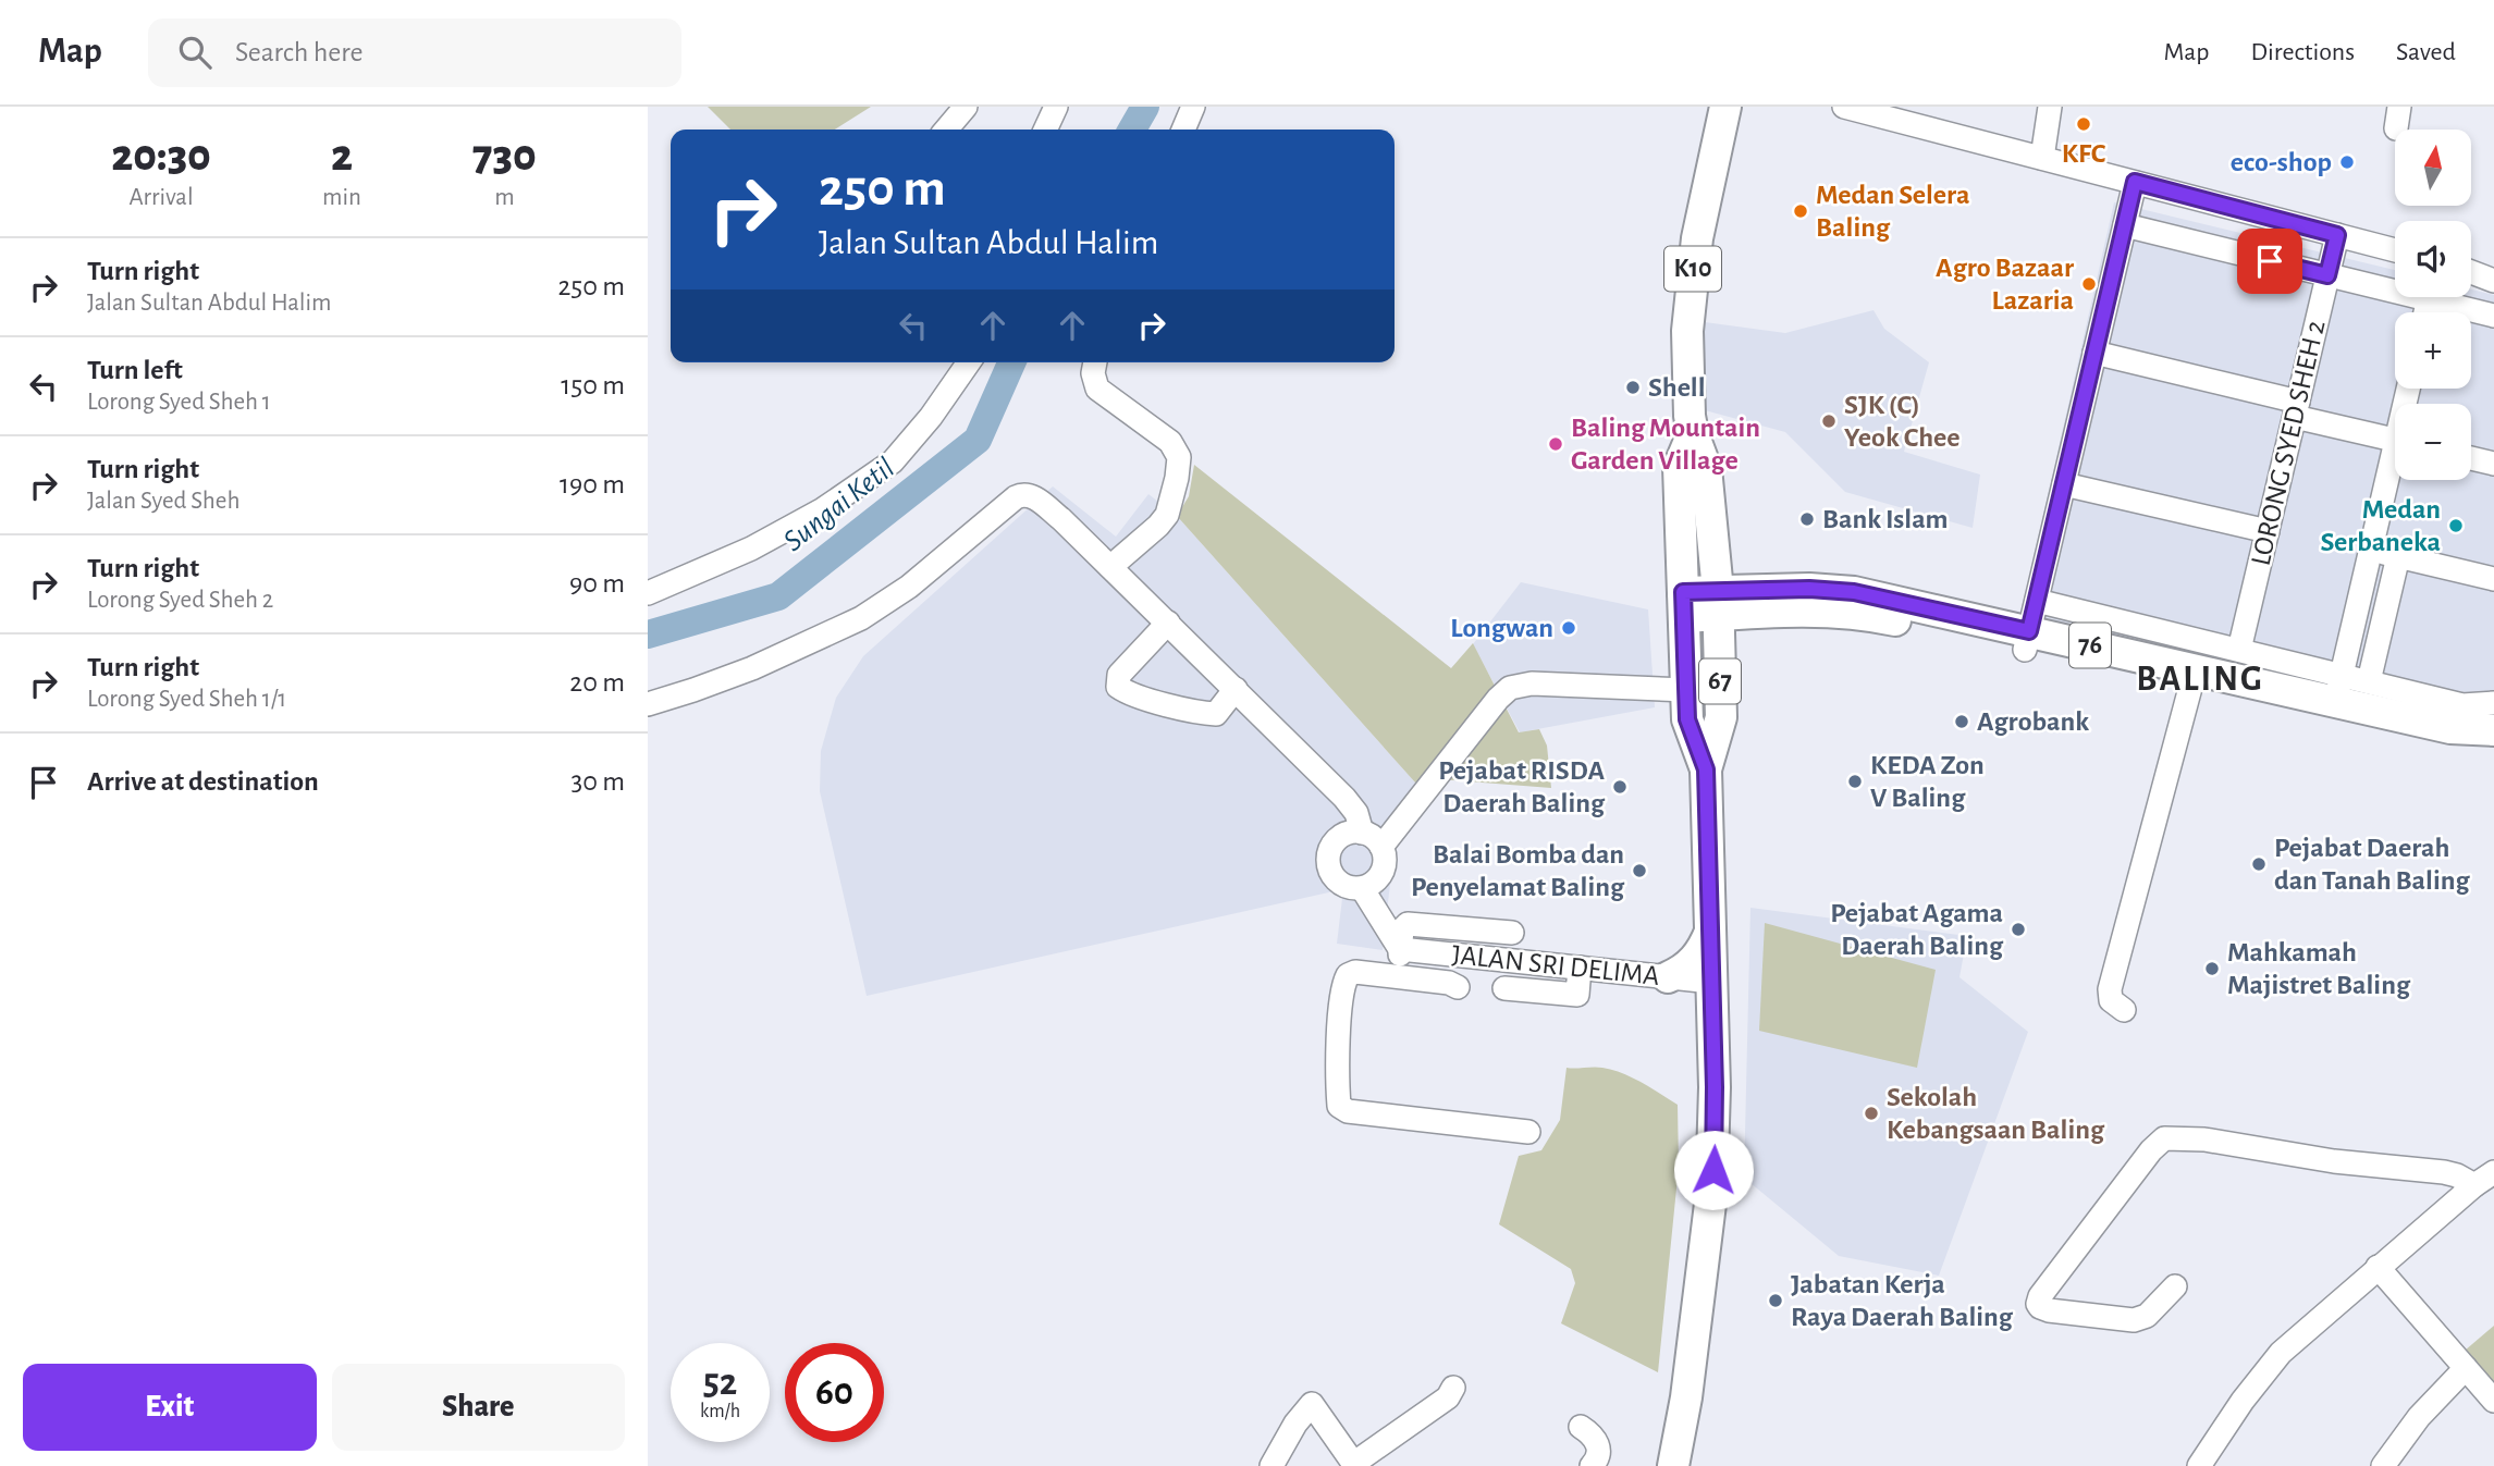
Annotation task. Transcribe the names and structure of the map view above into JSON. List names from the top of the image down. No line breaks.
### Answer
{"streets":{"main road":["K10","76","67"],"street":["LORONG SYED SHEH 2","JALAN SRI DELIMA"]},"crossings":[["K10","76"],["K10","67"],["76","67"],["67","JALAN SRI DELIMA"]],"districts":["BALING"],"water":["Sungai Ketil"],"places":["KFC","eco-shop","Medan Selera Baling","Agro Bazaar Lazaria","Shell","SJK (C) Yeok Chee","Baling Mountain Garden Village","Bank Islam","Medan Serbaneka","Longwan","Agrobank","KEDA Zon V Baling","Pejabat RISDA Daerah Baling","Pejabat Daerah dan Tanah Baling","Balai Bomba dan Penyelamat Baling","Pejabat Agama Daerah Baling","Mahkamah Majistret Baling","Sekolah Kebangsaan Baling","Jabatan Kerja Raya Daerah Baling"],"north":"top","page":{"header":"Map","search":"Search here","nav":["Map","Directions","Saved"],"eta":["20:30","Arrival","2","min","730","m"],"map_buttons":["+","−"],"turn":["250 m","Jalan Sultan Abdul Halim"],"list":[{"name":"Turn right","note":"Jalan Sultan Abdul Halim","value":"250 m"},{"name":"Turn left","note":"Lorong Syed Sheh 1","value":"150 m"},{"name":"Turn right","note":"Jalan Syed Sheh","value":"190 m"},{"name":"Turn right","note":"Lorong Syed Sheh 2","value":"90 m"},{"name":"Turn right","note":"Lorong Syed Sheh 1/1","value":"20 m"},{"name":"Arrive at destination","value":"30 m"}],"speed":"52 km/h","limit":"60","buttons":["Exit","Share"]}}
